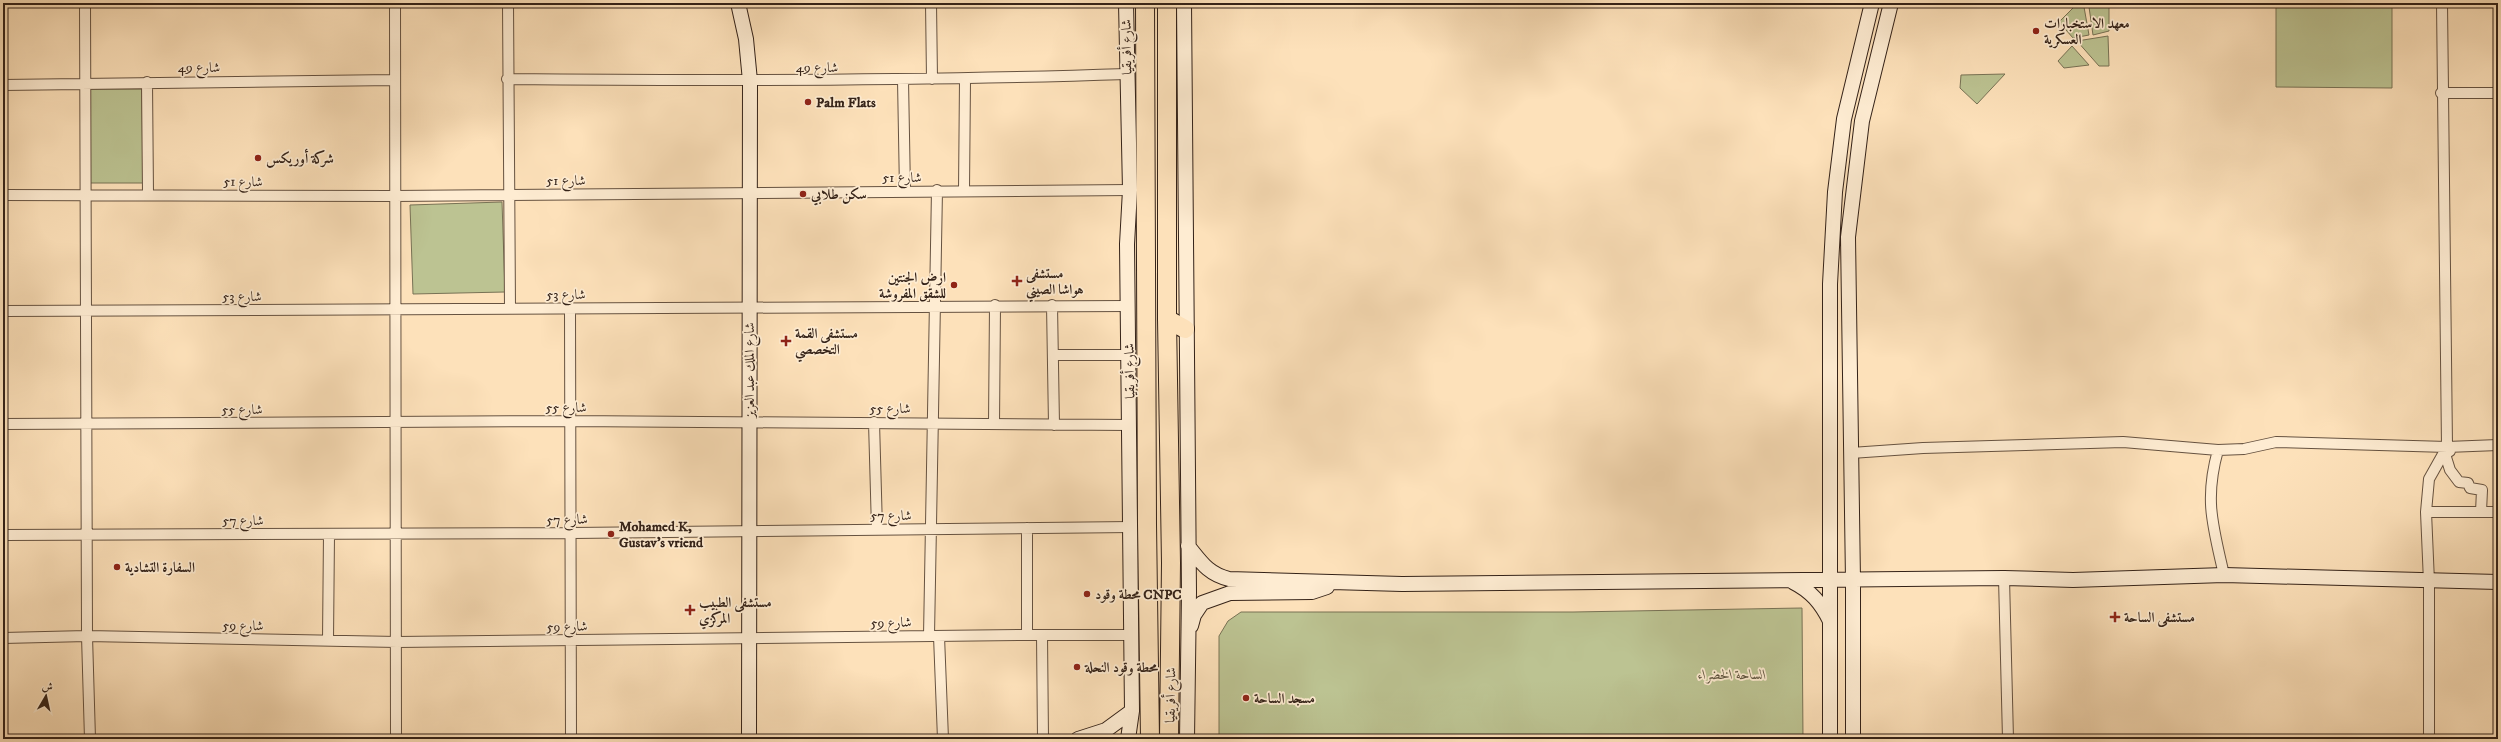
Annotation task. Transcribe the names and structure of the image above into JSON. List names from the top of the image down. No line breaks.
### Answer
{"streets":{"highway":["شارع أفريقيا"],"street":["شارع 49","شارع 51","شارع 53","شارع الملك عبد العزيز","شارع 55","شارع 57","شارع 59"]},"crossings":[["شارع أفريقيا","شارع 49"],["شارع أفريقيا","شارع 51"],["شارع أفريقيا","شارع 53"],["شارع أفريقيا","شارع 55"],["شارع أفريقيا","شارع 57"],["شارع أفريقيا","شارع 59"],["شارع 49","شارع الملك عبد العزيز"],["شارع 51","شارع الملك عبد العزيز"],["شارع 53","شارع الملك عبد العزيز"],["شارع الملك عبد العزيز","شارع 55"],["شارع الملك عبد العزيز","شارع 57"],["شارع الملك عبد العزيز","شارع 59"]],"parks":["الساحة الخضراء"],"places":{"other":["معهد الاستخبارات العسكرية","Palm Flats","شركة أوريكس","سكن طلابي","ارض الجنتين للشقق المفروشة","Mohamed K, Gustav’s vriend","السفارة التشادية","محطة وقود CNPC","محطة وقود النحلة","مسجد الساحة"],"health":["مستشفى هواشا الصيني","مستشفى القمة التخصصي","مستشفى الطبيب المركزي","مستشفى الساحة"]},"north":"top"}
